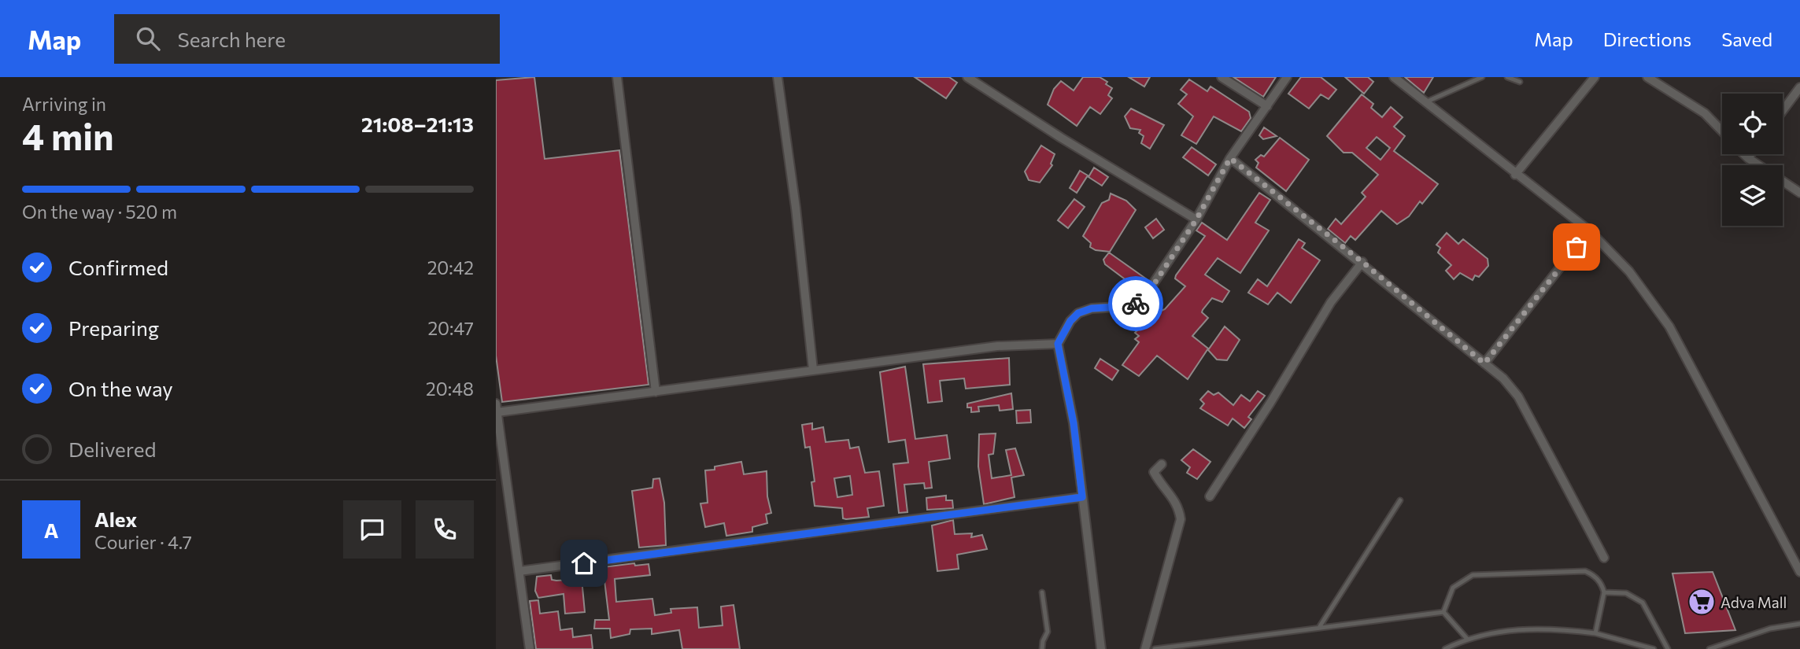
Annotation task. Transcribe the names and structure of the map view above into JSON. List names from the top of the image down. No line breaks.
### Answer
{"places":{"supermarket":["Adva Mall"]},"page":{"header":"Map","search":"Search here","nav":["Map","Directions","Saved"],"heading":["4 min","Arriving in","21:08–21:13"],"panel":["Alex","Courier · 4.7"],"bar":"On the way · 520 m","list":[["Confirmed","20:42"],["Preparing","20:47"],["On the way","20:48"],"Delivered"],"round":"A"}}
